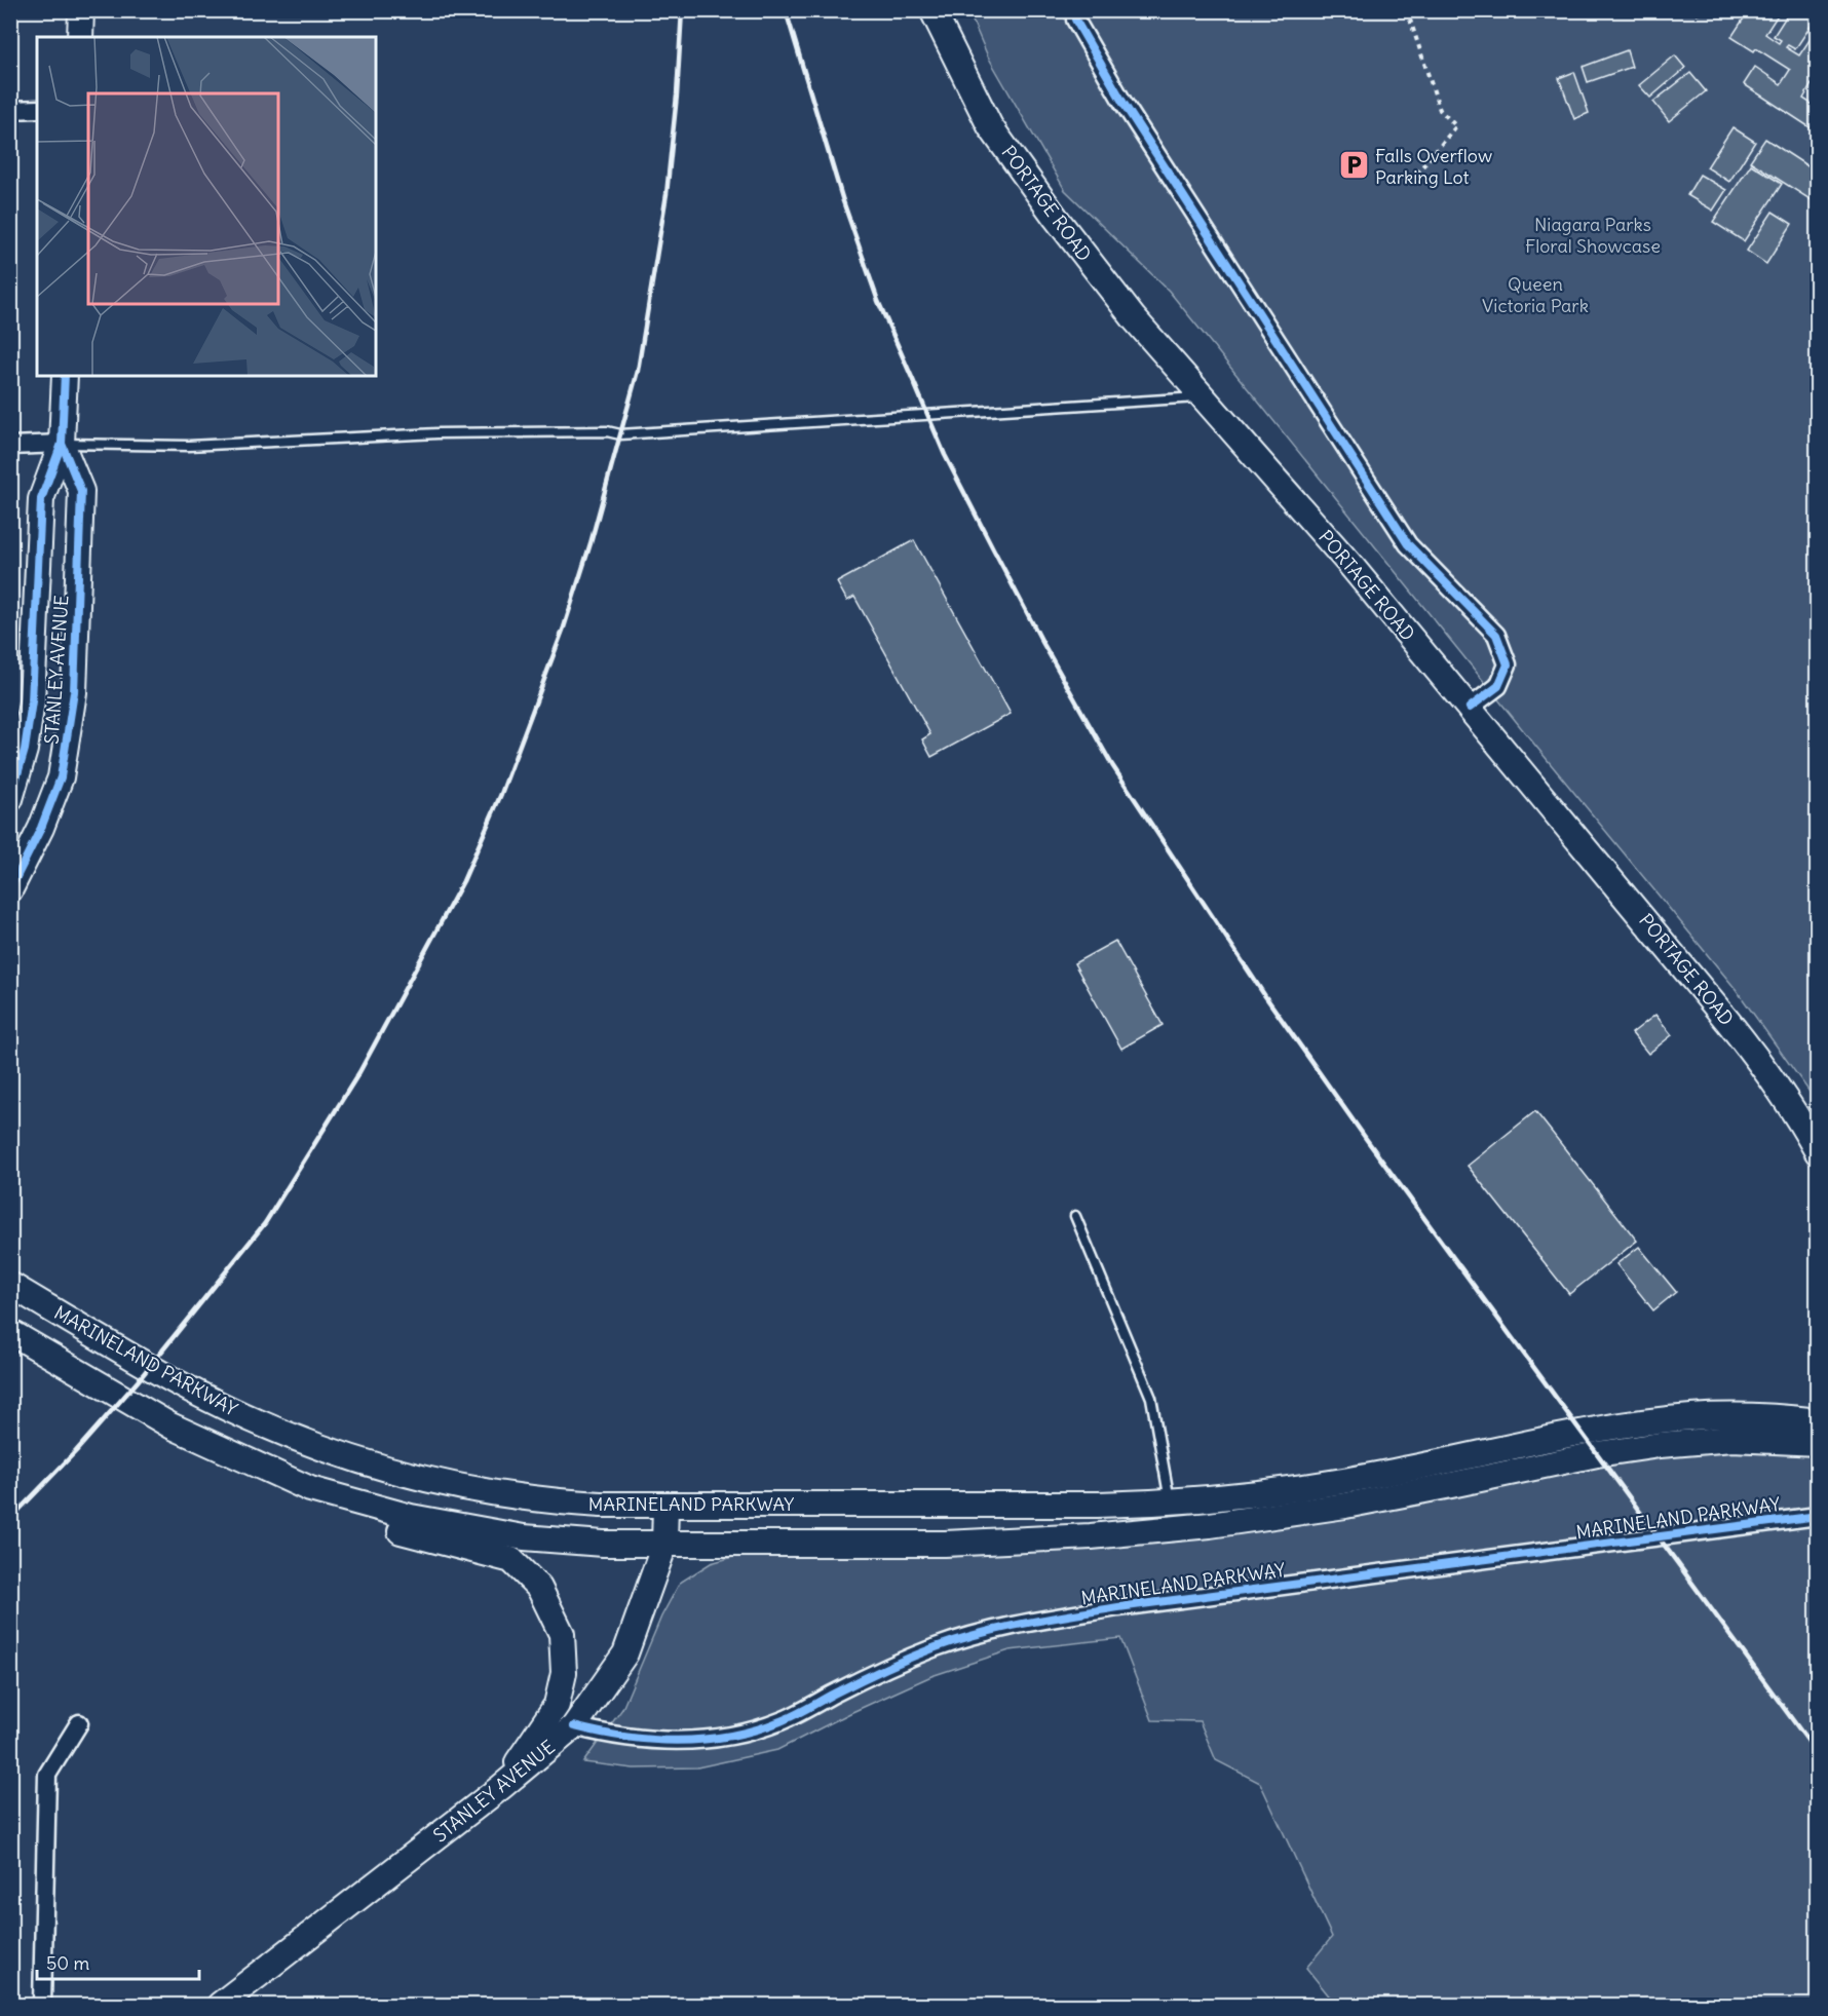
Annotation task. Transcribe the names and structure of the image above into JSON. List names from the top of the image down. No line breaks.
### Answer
{"streets":{"main road":["PORTAGE ROAD","STANLEY AVENUE","MARINELAND PARKWAY"]},"crossings":[["STANLEY AVENUE","MARINELAND PARKWAY"]],"parks":["Niagara Parks Floral Showcase","Queen Victoria Park"],"places":{"parking":["Falls Overflow Parking Lot"]},"scale_bar":"50 m"}
